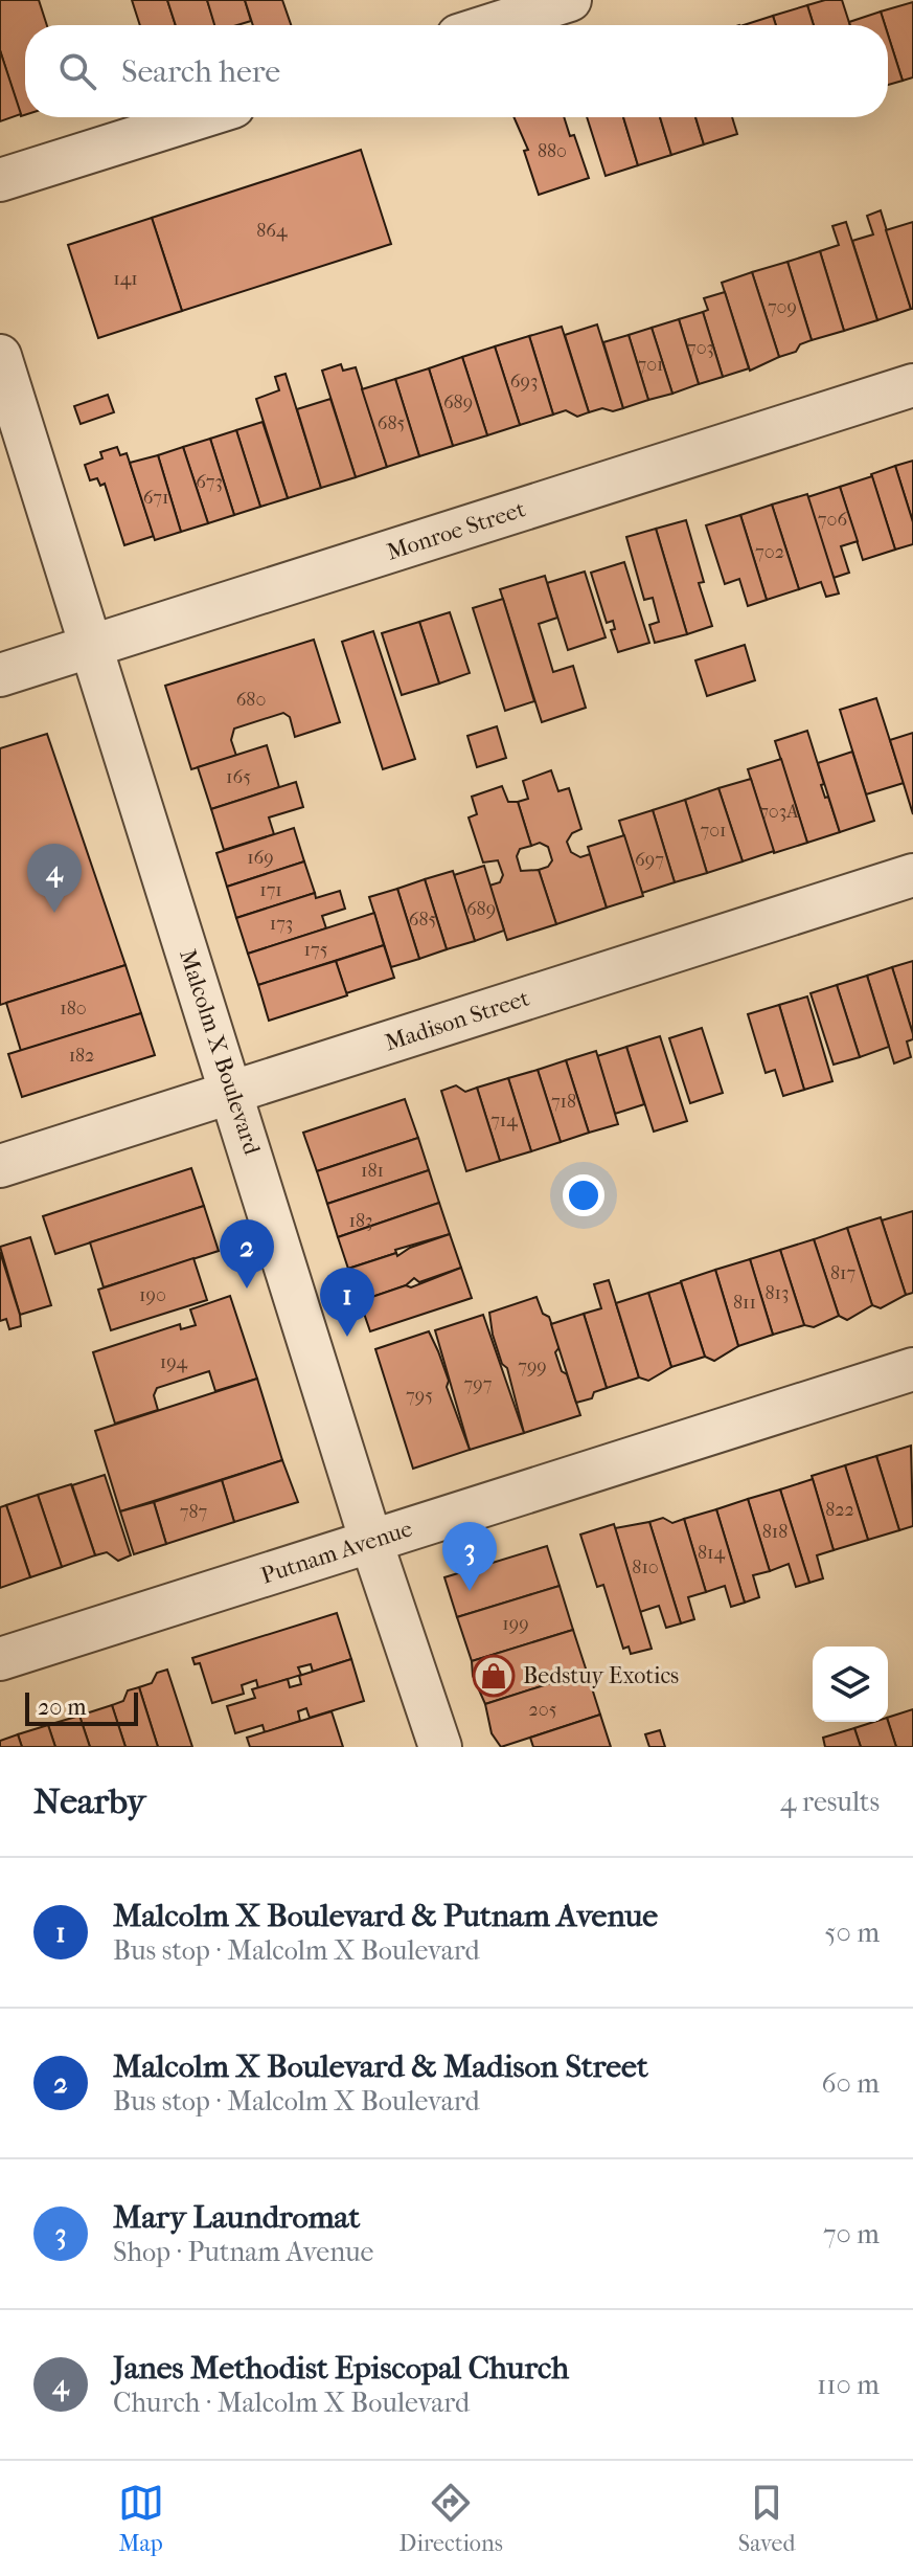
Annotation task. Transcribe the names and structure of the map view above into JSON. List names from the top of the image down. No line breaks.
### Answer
{"streets":{"street":["Monroe Street","Madison Street","Malcolm X Boulevard","Putnam Avenue"]},"crossings":[["Monroe Street","Malcolm X Boulevard"],["Madison Street","Malcolm X Boulevard"],["Malcolm X Boulevard","Putnam Avenue"]],"places":{"shop":["Bedstuy Exotics"]},"house_numbers":["880","864","141","709","703","701","693","689","685","673","671","706","702","680","165","703A","701","169","697","171","689","685","173","175","180","182","718","714","181","183","817","813","190","811","194","799","797","795","822","787","818","814","810","199","205"],"scale_bar":"20 m","page":{"search":"Search here","pins":["4","2","1","3"],"scale":"20 m","heading":["Nearby","4 results"],"list":[{"mark":"1","name":"Malcolm X Boulevard & Putnam Avenue","note":"Bus stop · Malcolm X Boulevard","value":"50 m"},{"mark":"2","name":"Malcolm X Boulevard & Madison Street","note":"Bus stop · Malcolm X Boulevard","value":"60 m"},{"mark":"3","name":"Mary Laundromat","note":"Shop · Putnam Avenue","value":"70 m"},{"mark":"4","name":"Janes Methodist Episcopal Church","note":"Church · Malcolm X Boulevard","value":"110 m"}],"nav":["Map","Directions","Saved"]}}
